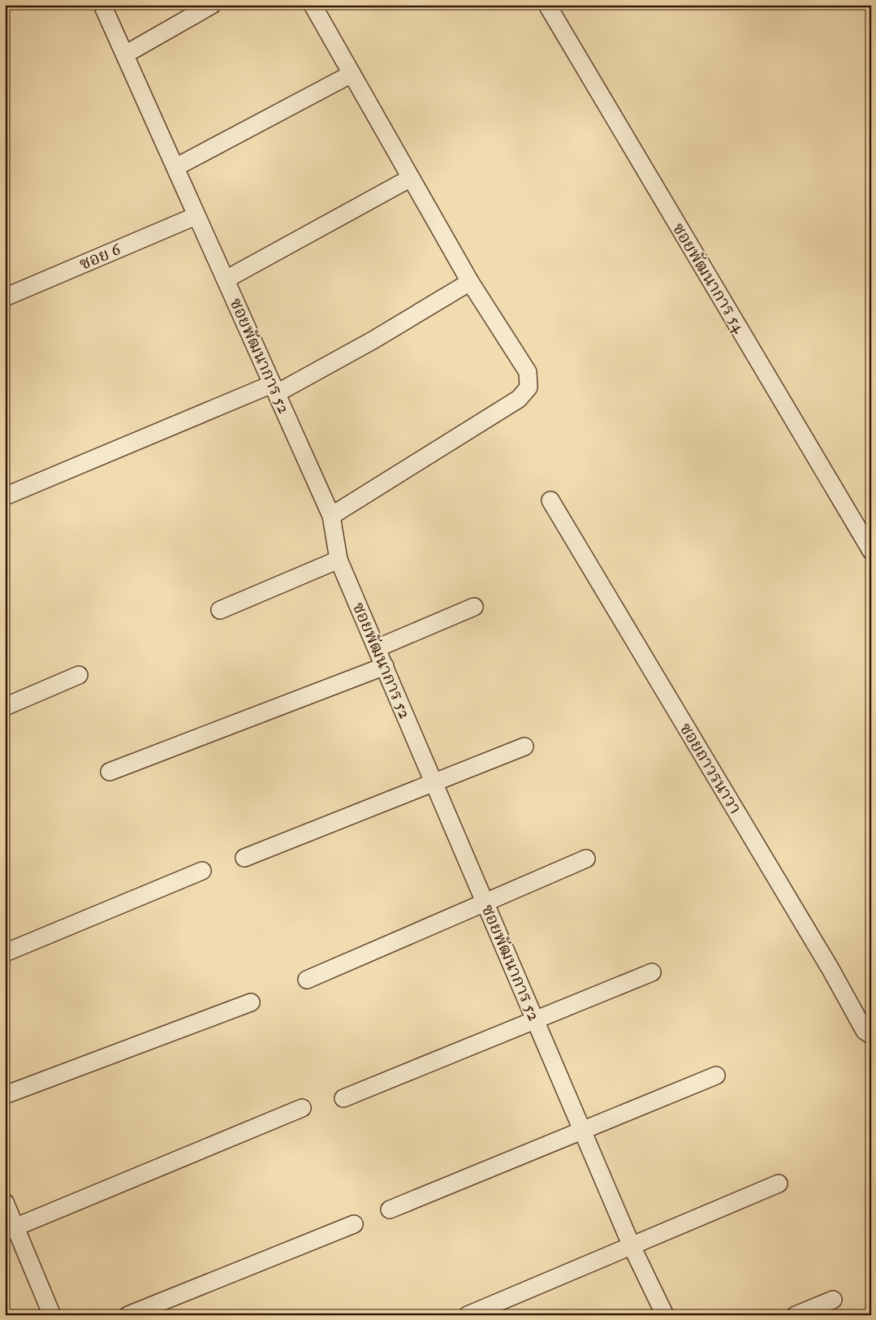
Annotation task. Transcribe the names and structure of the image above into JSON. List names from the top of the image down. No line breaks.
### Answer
{"streets":{"street":["ซอย 6","ซอยพัฒนาการ 54","ซอยพัฒนาการ 52","ซอยถาวรนาวา"]},"crossings":[["ซอย 6","ซอยพัฒนาการ 52"]]}
